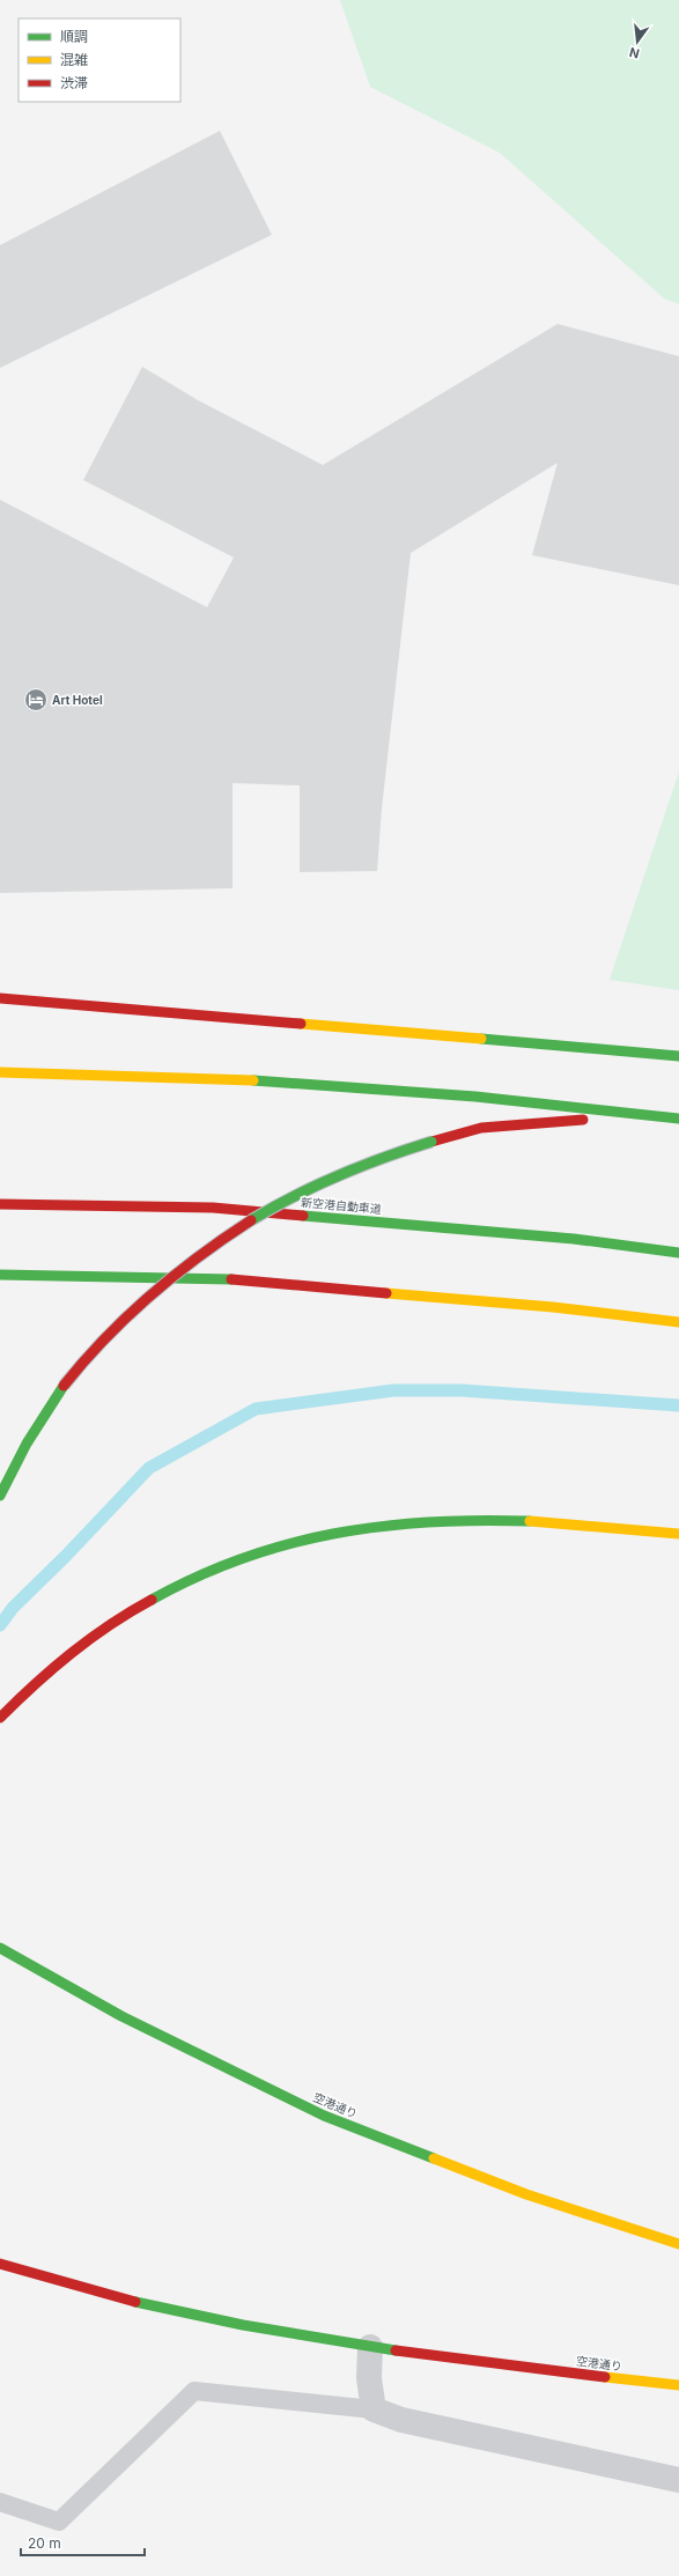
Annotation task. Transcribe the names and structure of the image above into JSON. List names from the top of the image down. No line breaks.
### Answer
{"streets":{"main road":["新空港自動車道","空港通り"]},"places":{"hotel":["Art Hotel"]},"legend":["順調","混雑","渋滞"],"scale_bar":"20 m","north":"bottom"}
